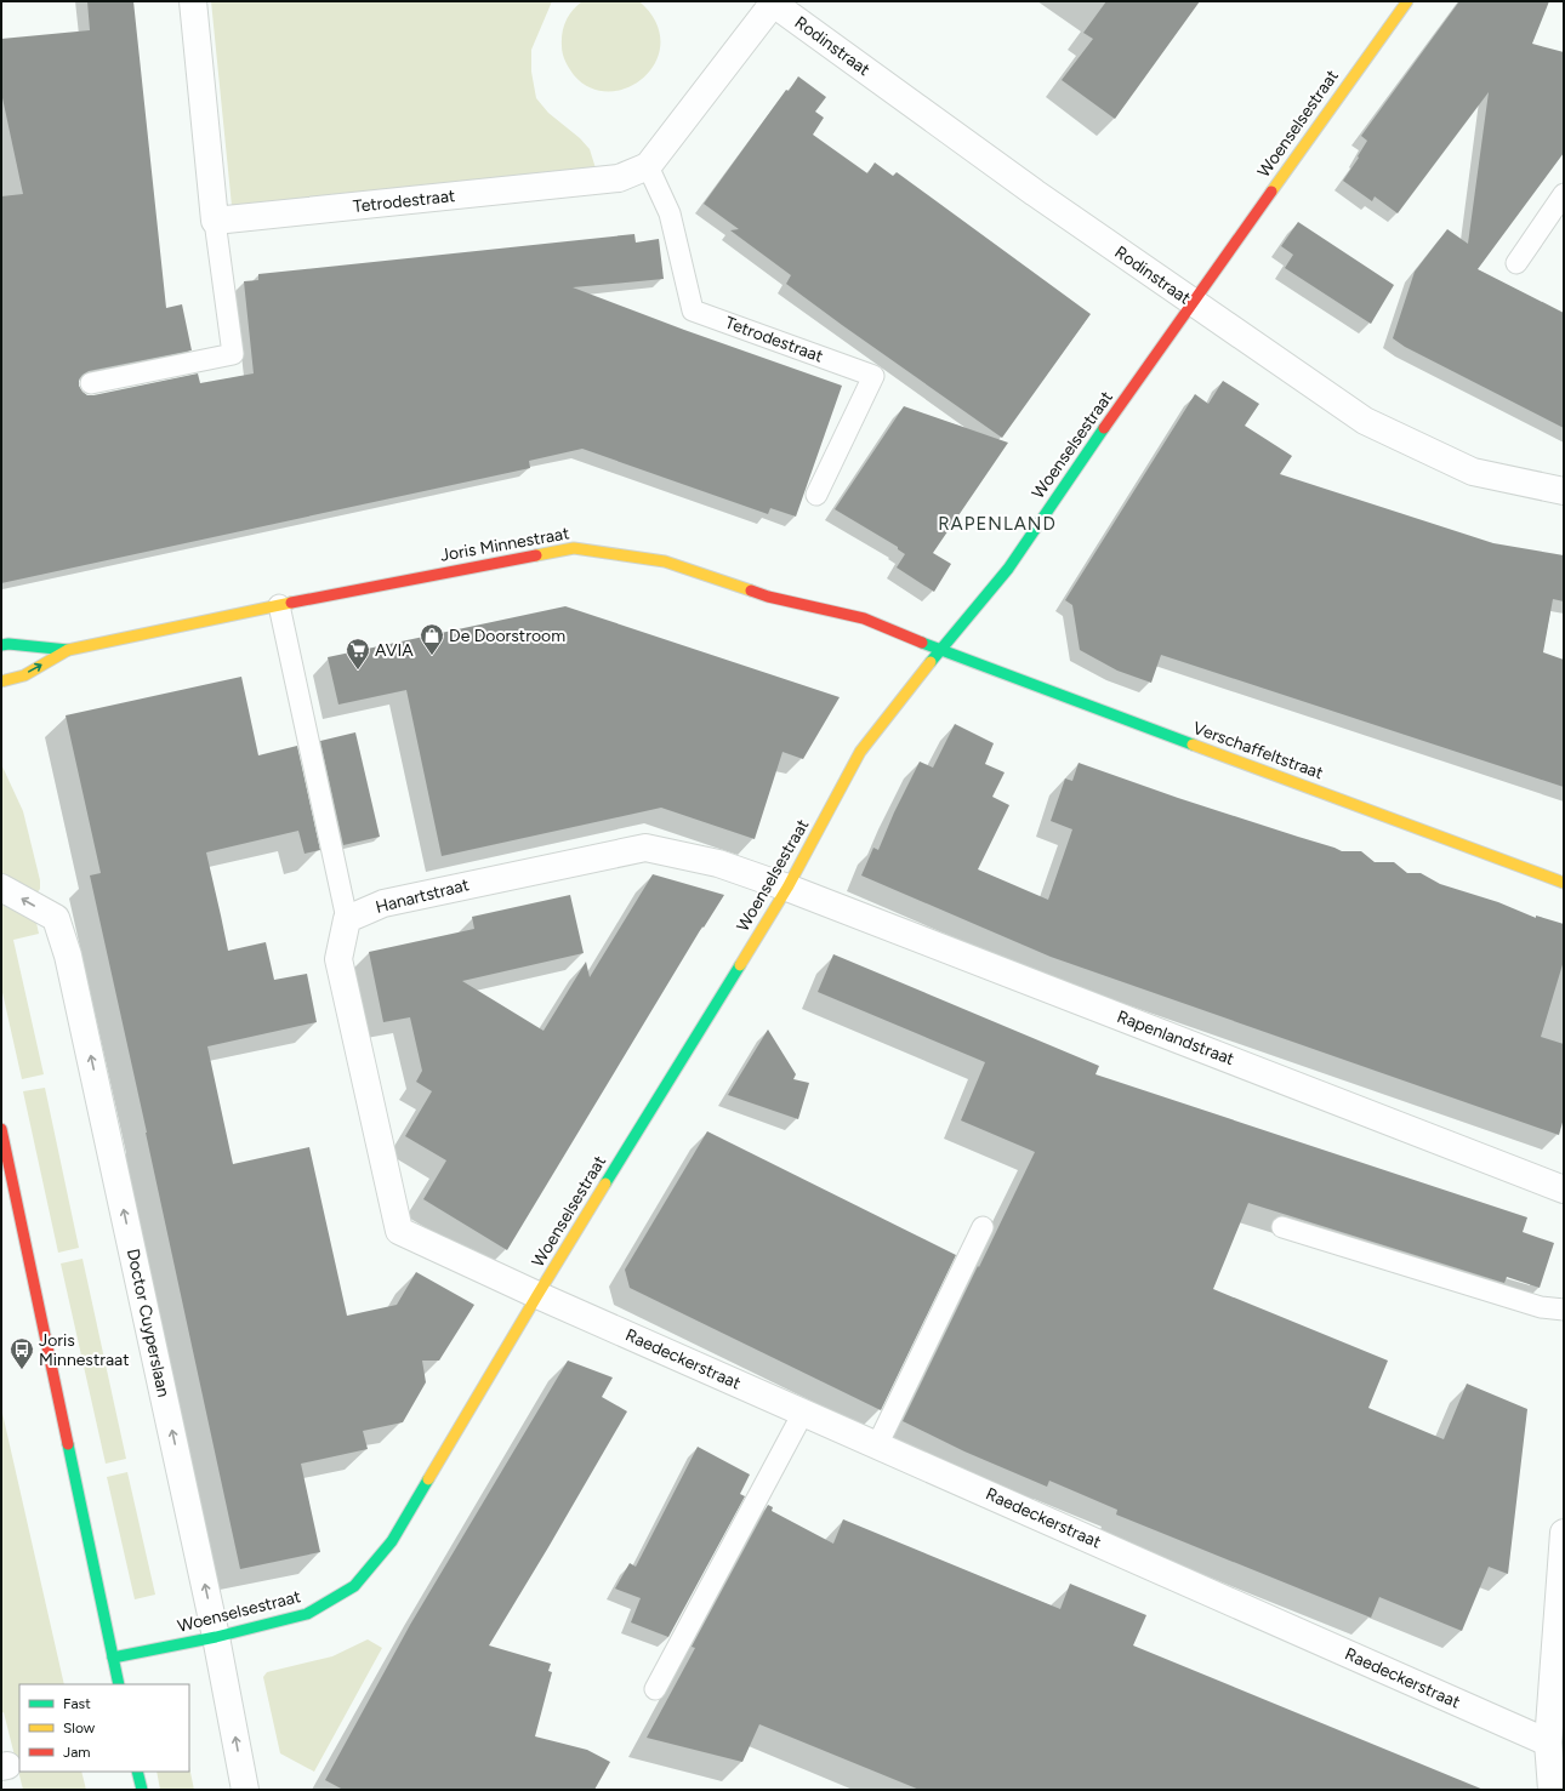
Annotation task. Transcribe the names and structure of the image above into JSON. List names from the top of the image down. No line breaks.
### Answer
{"streets":{"street":["Rodinstraat","Woenselsestraat","Tetrodestraat","Joris Minnestraat","Verschaffeltstraat","Hanartstraat","Rapenlandstraat","Doctor Cuyperslaan","Raedeckerstraat"]},"crossings":[["Rodinstraat","Woenselsestraat"],["Rodinstraat","Tetrodestraat"],["Woenselsestraat","Joris Minnestraat"],["Woenselsestraat","Verschaffeltstraat"],["Woenselsestraat","Hanartstraat"],["Woenselsestraat","Rapenlandstraat"],["Woenselsestraat","Doctor Cuyperslaan"],["Woenselsestraat","Raedeckerstraat"],["Joris Minnestraat","Verschaffeltstraat"],["Hanartstraat","Rapenlandstraat"]],"districts":["RAPENLAND"],"places":{"shop":["De Doorstroom"],"supermarket":["AVIA"],"bus stop":["Joris Minnestraat"]},"legend":["Fast","Slow","Jam"]}
